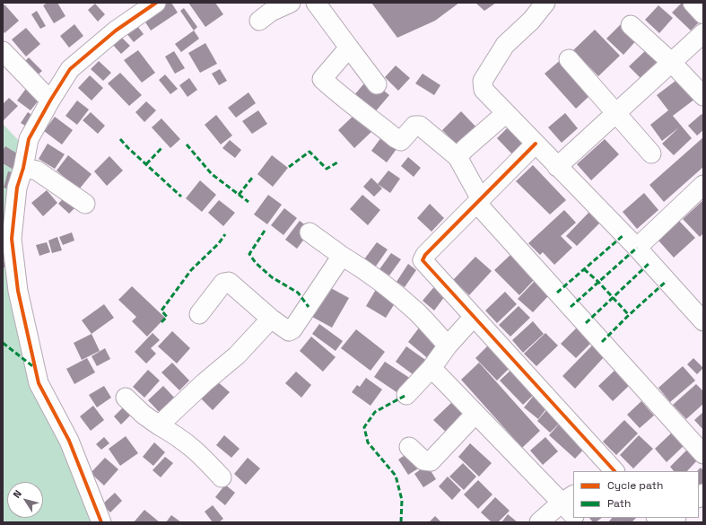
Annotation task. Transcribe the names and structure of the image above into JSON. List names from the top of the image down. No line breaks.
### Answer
{"legend":["Cycle path","Path"],"north":"top left"}
